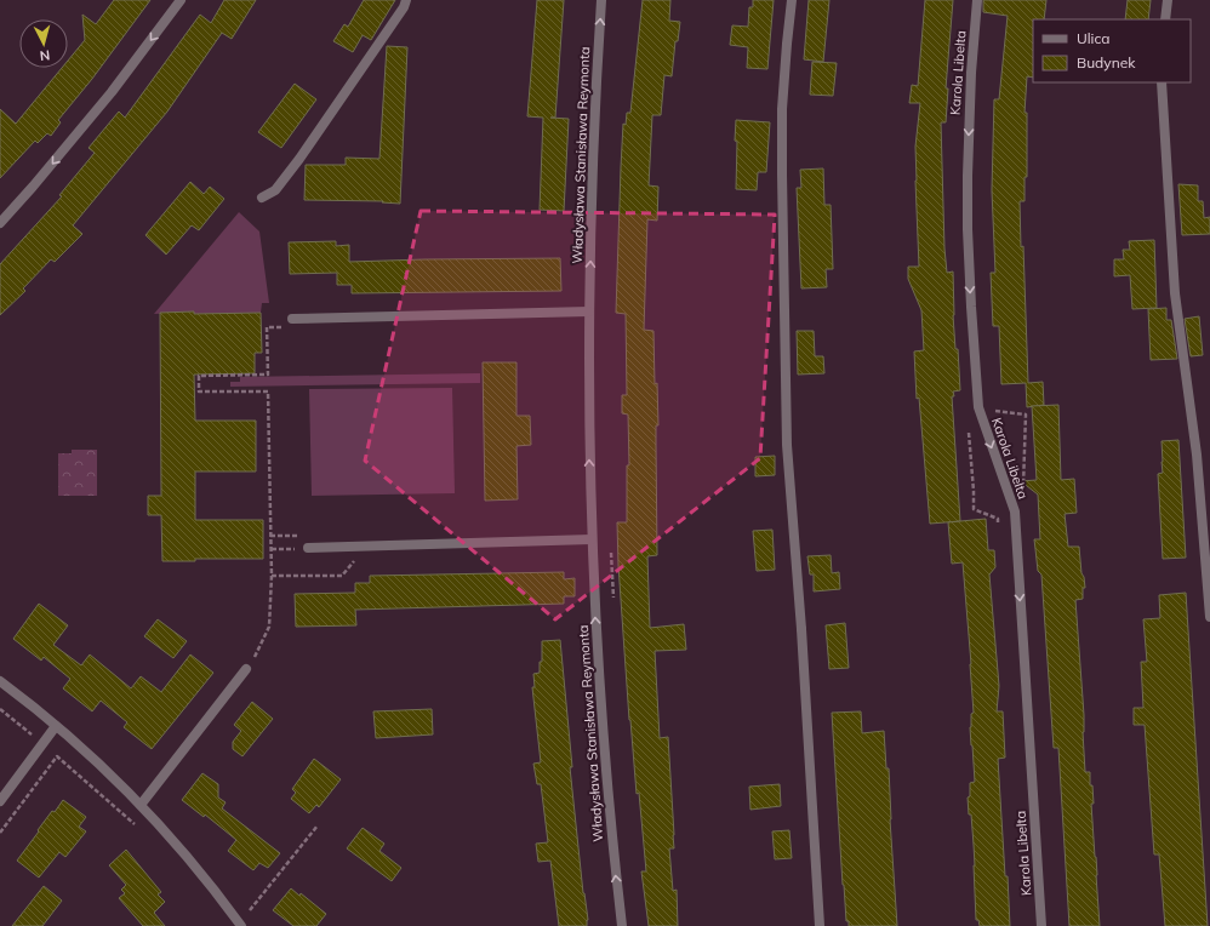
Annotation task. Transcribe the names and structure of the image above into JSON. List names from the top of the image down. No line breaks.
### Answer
{"streets":{"street":["Karola Libelta","Władysława Stanisława Reymonta"]},"one_way":["Karola Libelta","Władysława Stanisława Reymonta"],"legend":["Ulica","Budynek"],"north":"bottom"}
